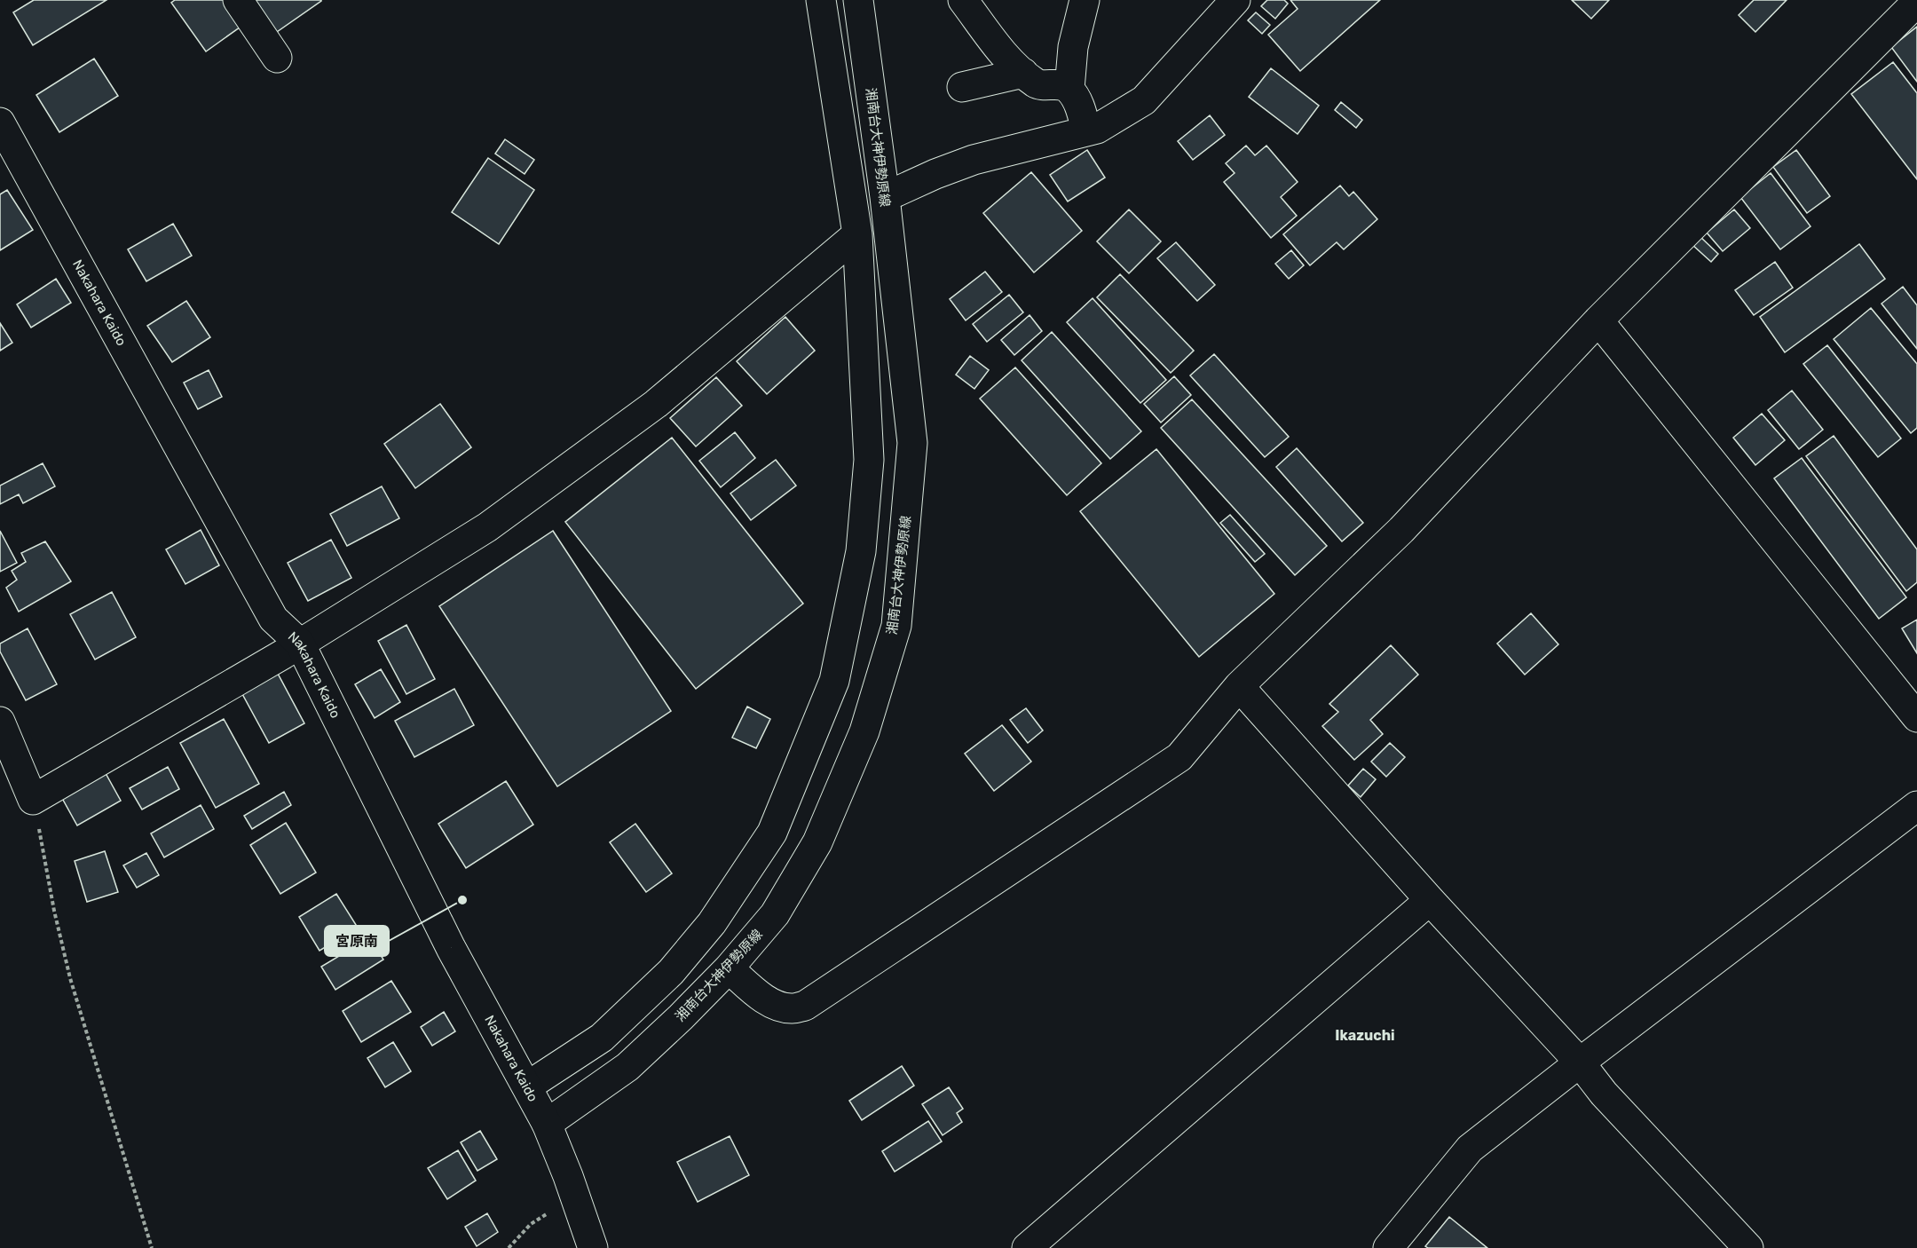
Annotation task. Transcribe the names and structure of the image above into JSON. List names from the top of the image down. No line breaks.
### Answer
{"streets":{"street":["湘南台大神伊勢原線","Nakahara Kaido"]},"crossings":[["湘南台大神伊勢原線","Nakahara Kaido"]],"districts":["Ikazuchi"],"places":["宮原南"]}
